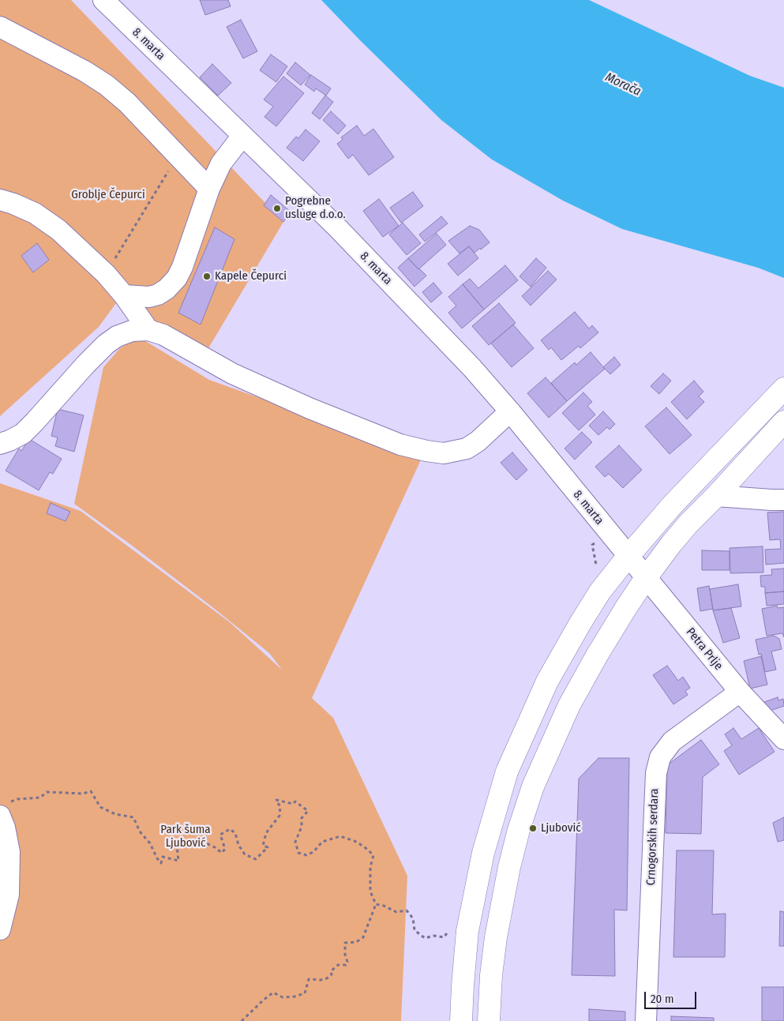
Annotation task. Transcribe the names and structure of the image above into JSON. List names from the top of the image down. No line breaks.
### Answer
{"streets":{"street":["8. marta","Petra Prlje","Crnogorskih serdara"]},"crossings":[["8. marta","Petra Prlje"],["Petra Prlje","Crnogorskih serdara"]],"water":["Morača"],"parks":["Groblje Čepurci","Park šuma Ljubović"],"places":["Pogrebne usluge d.o.o.","Kapele Čepurci","Ljubović"],"scale_bar":"20 m"}
